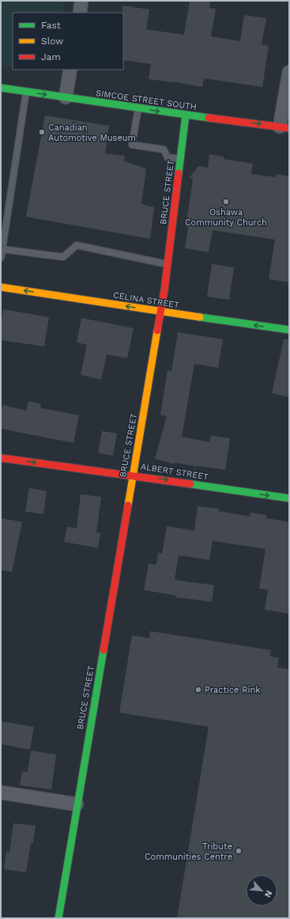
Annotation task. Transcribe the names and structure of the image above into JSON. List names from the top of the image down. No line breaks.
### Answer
{"streets":{"street":["SIMCOE STREET SOUTH","BRUCE STREET","CELINA STREET","ALBERT STREET"]},"crossings":[["SIMCOE STREET SOUTH","BRUCE STREET"],["BRUCE STREET","CELINA STREET"],["BRUCE STREET","ALBERT STREET"]],"one_way":["SIMCOE STREET SOUTH","CELINA STREET","ALBERT STREET"],"places":["Canadian Automotive Museum","Oshawa Community Church","Practice Rink","Tribute Communities Centre"],"legend":["Fast","Slow","Jam"],"north":"bottom right"}
